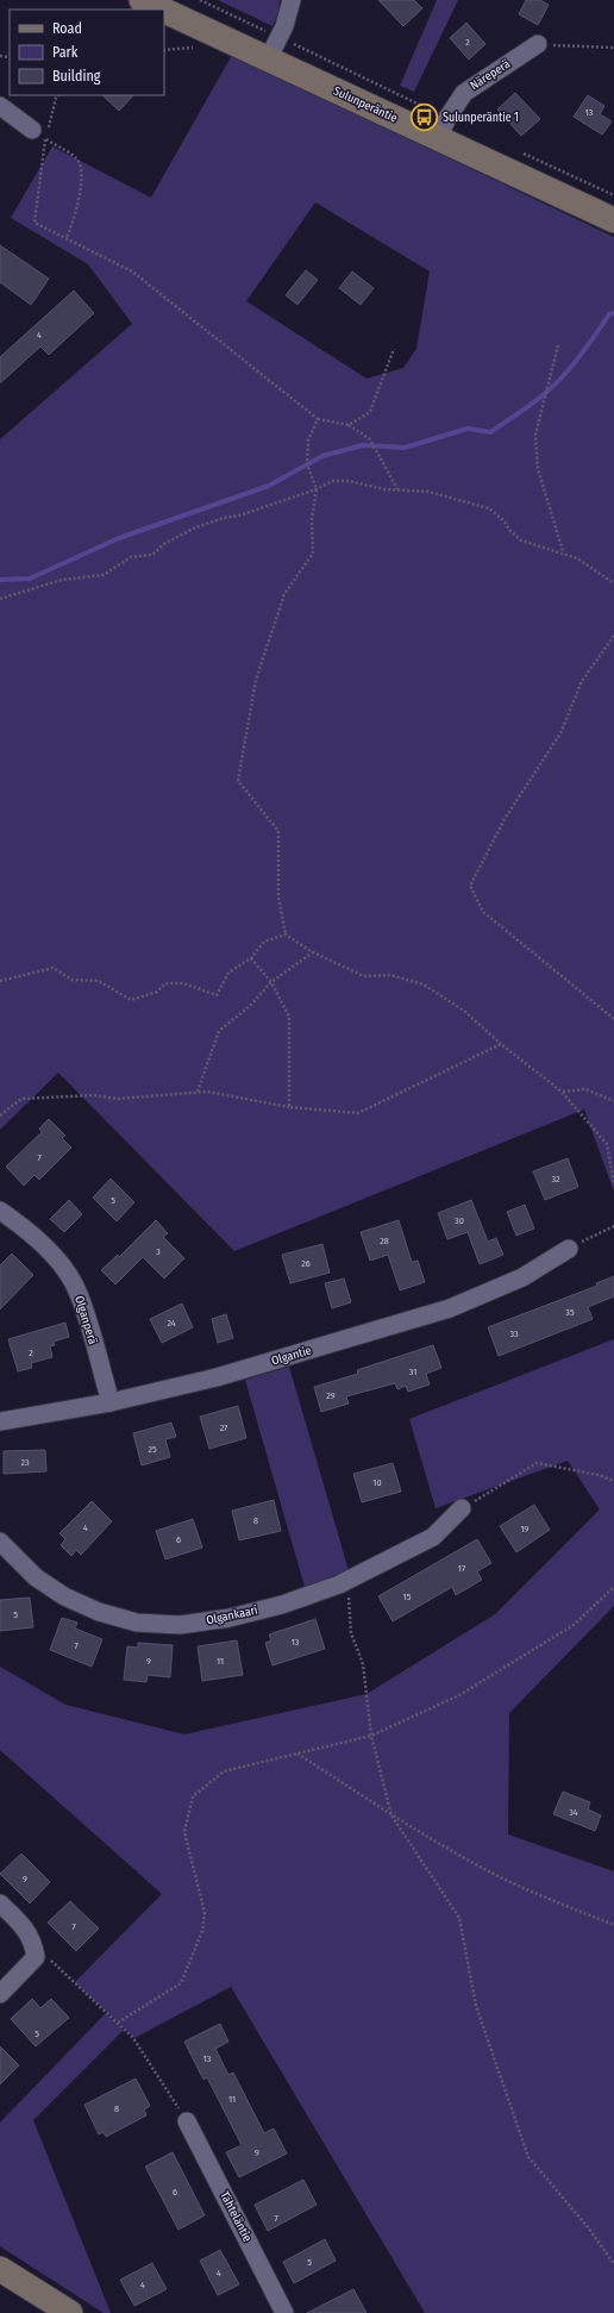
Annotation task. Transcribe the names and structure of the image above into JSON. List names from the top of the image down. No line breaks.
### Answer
{"streets":{"street":["Näreperä","Sulunperäntie","Olganperä","Olgantie","Olgankaari","Tähteläntie"]},"crossings":[["Näreperä","Sulunperäntie"],["Olganperä","Olgantie"]],"places":{"bus stop":["Sulunperäntie 1"]},"house_numbers":["2","13","4","7","32","5","30","28","3","26","35","24","33","2","31","29","27","25","23","10","8","4","19","6","17","15","5","13","7","9","11","34","9","7","5","13","11","8","9","6","7","5","4","4"],"legend":["Road","Park","Building"]}
